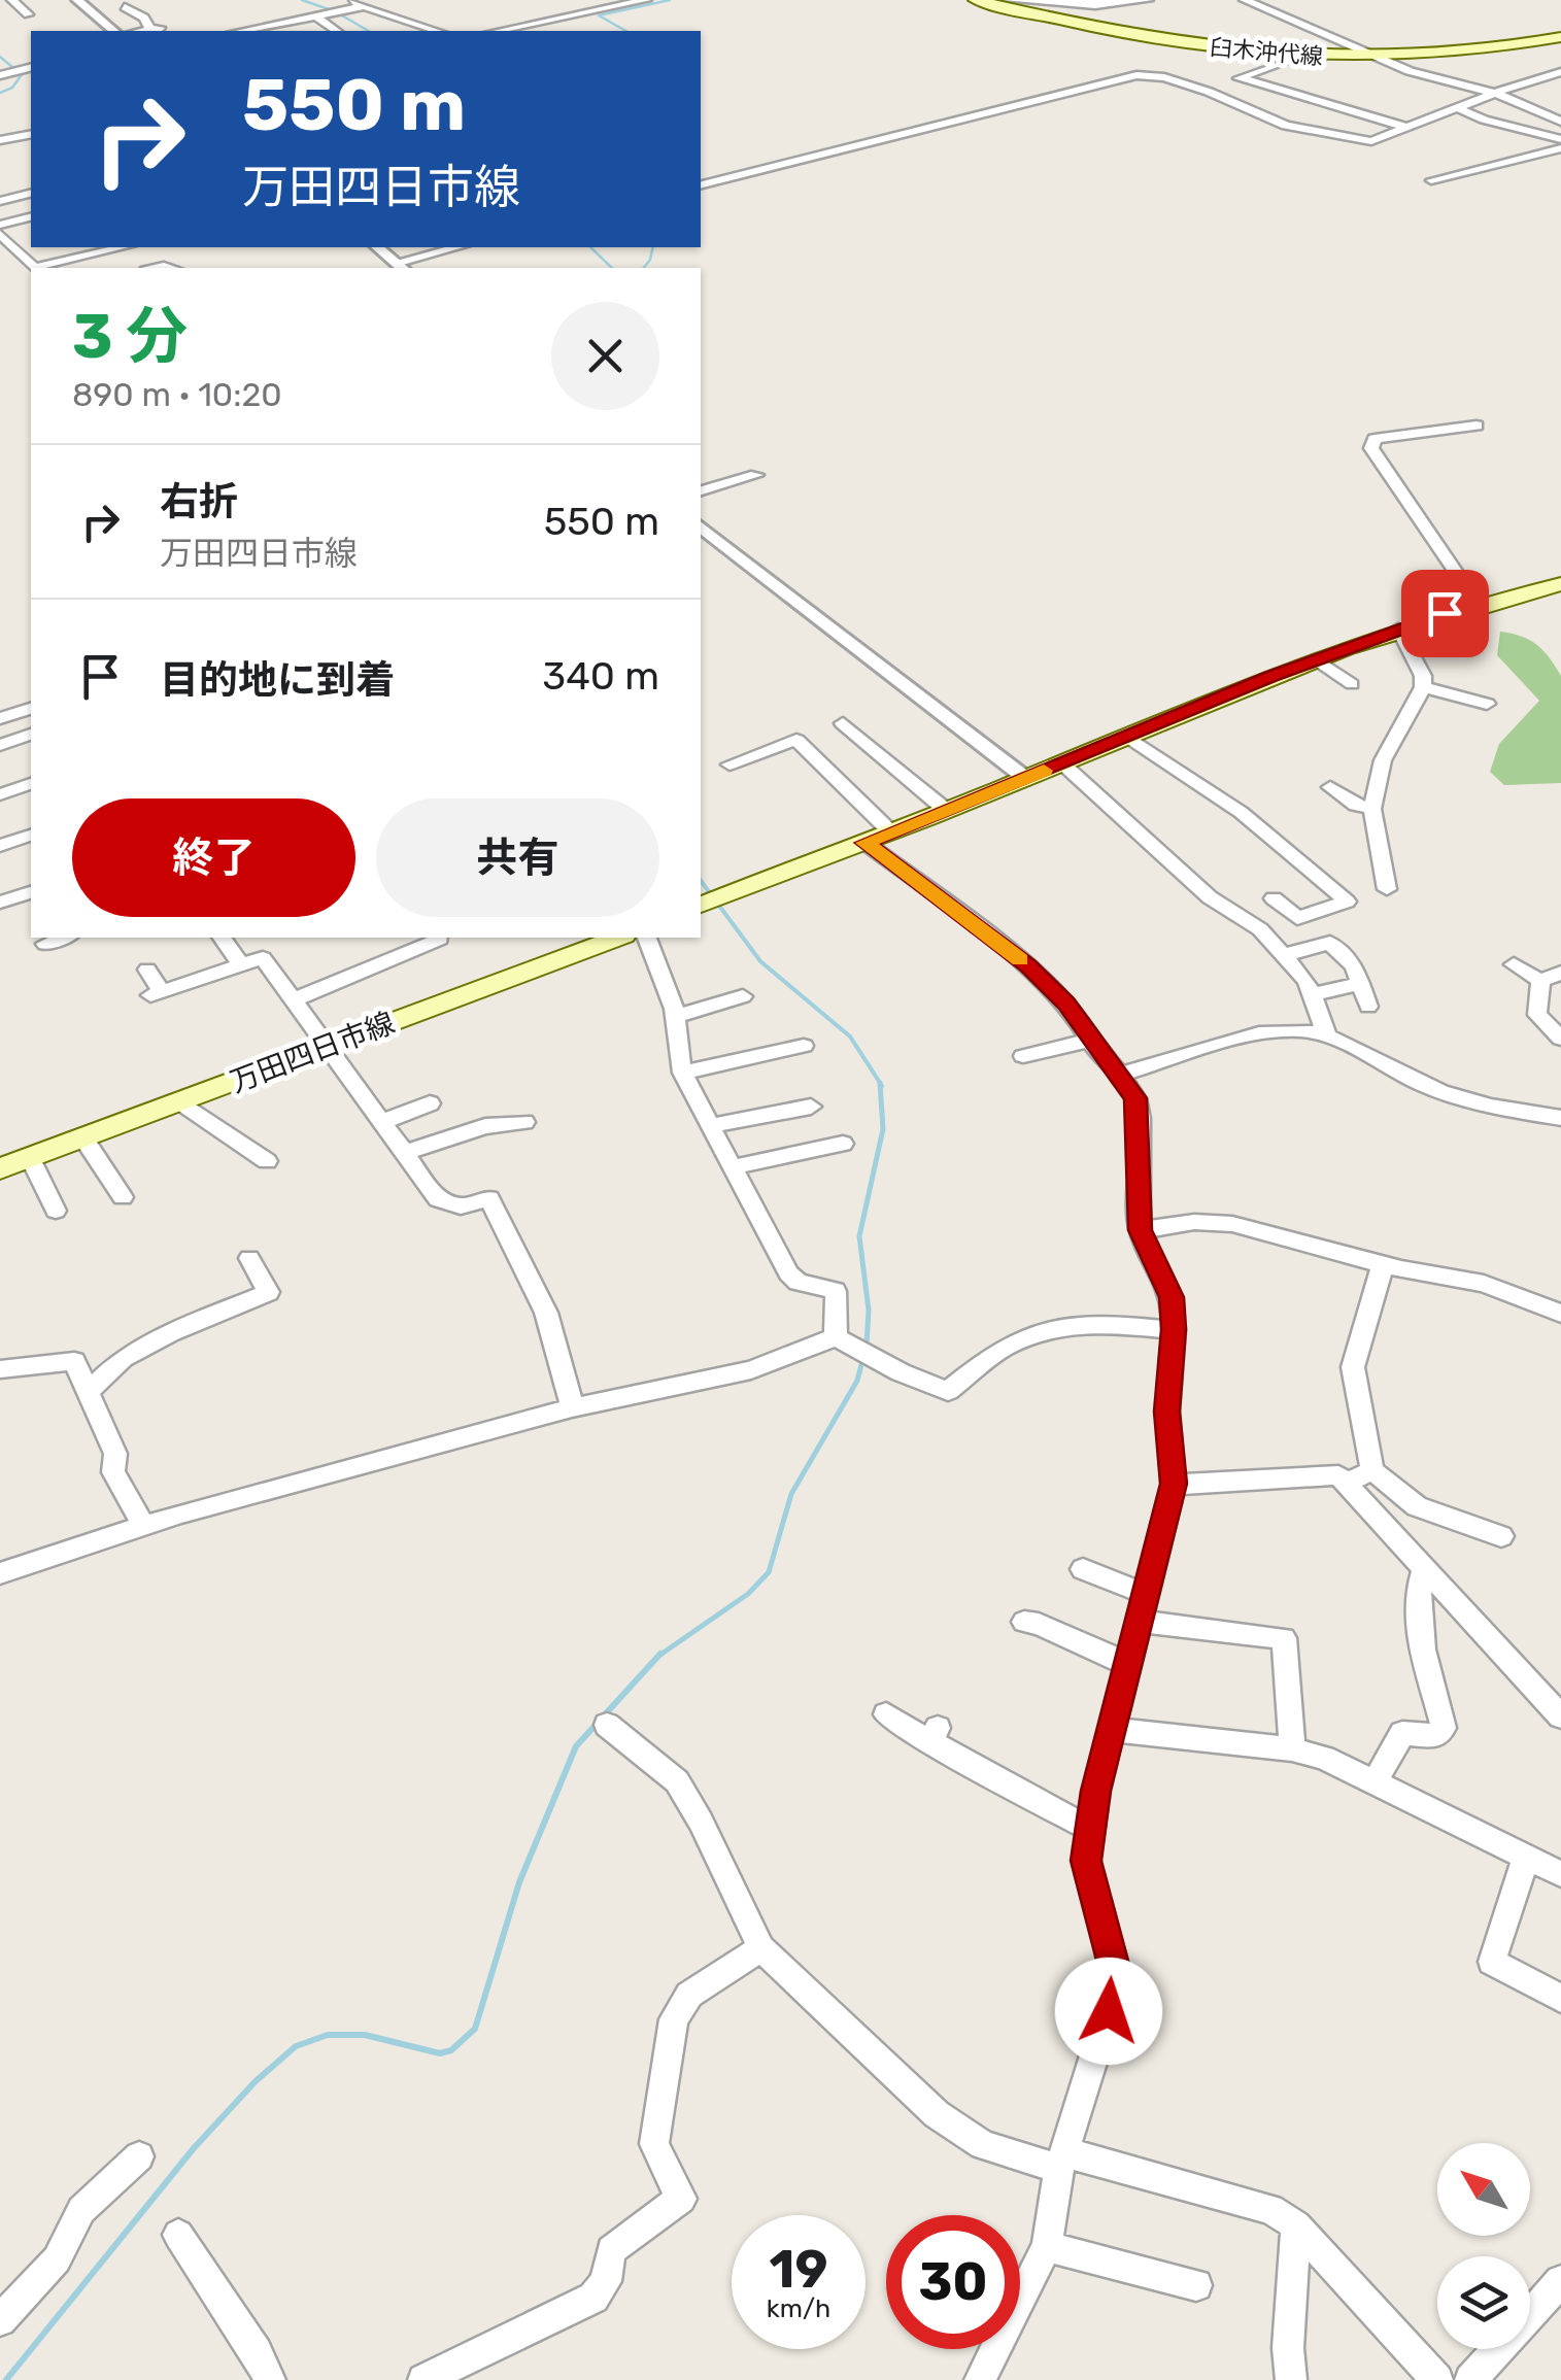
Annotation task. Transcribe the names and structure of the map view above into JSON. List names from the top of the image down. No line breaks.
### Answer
{"streets":{"main road":["臼木沖代線","万田四日市線"]},"north":"top left","page":{"turn":["550 m","万田四日市線"],"heading":["3 分","890 m · 10:20"],"list":[{"name":"右折","note":"万田四日市線","value":"550 m"},{"name":"目的地に到着","value":"340 m"}],"buttons":["終了","共有"],"speed":"19 km/h","limit":"30"}}
